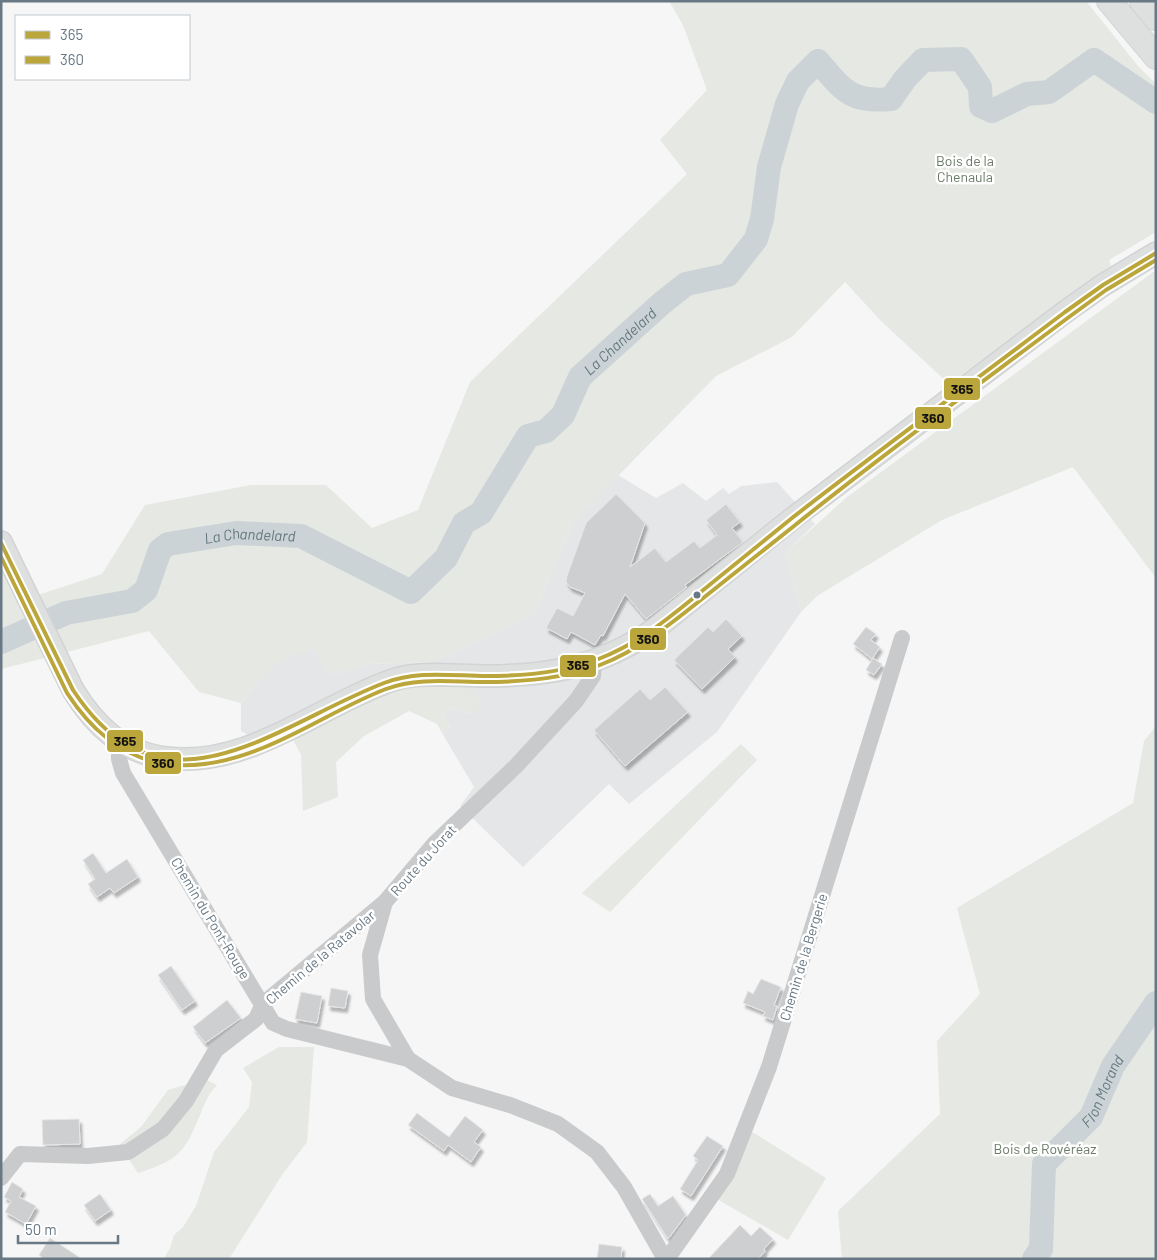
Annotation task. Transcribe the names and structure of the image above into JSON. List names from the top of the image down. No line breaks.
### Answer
{"streets":{"street":["Route du Jorat","Chemin du Pont-Rouge","Chemin de la Ratavolar","Chemin de la Bergerie"]},"crossings":[["Route du Jorat","Chemin du Pont-Rouge"],["Route du Jorat","Chemin de la Ratavolar"],["Route du Jorat","Chemin de la Bergerie"],["Chemin du Pont-Rouge","Chemin de la Ratavolar"]],"water":["La Chandelard","Flon Morand"],"parks":["Bois de la Chenaula","Bois de Rovéréaz"],"lines":["transit line 365","transit line 360"],"legend":["365","360"],"scale_bar":"50 m"}
